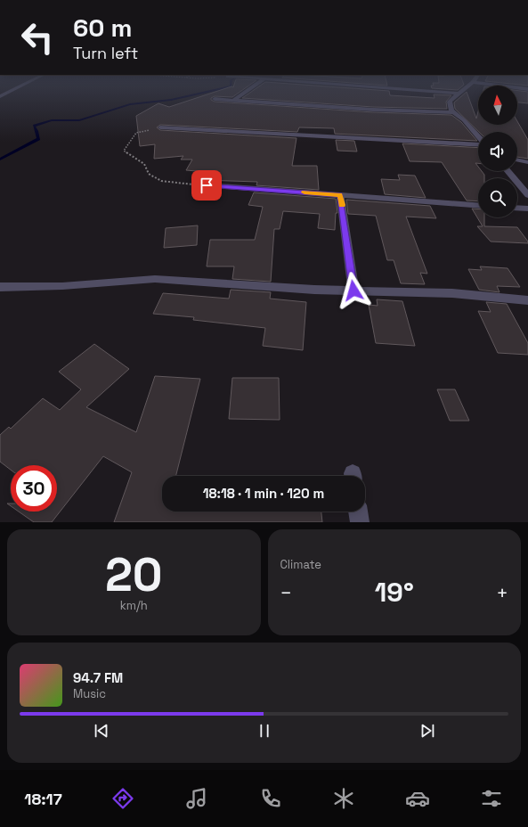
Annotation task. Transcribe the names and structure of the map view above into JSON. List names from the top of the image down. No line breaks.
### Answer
{"north":"top","page":{"turn":["60 m","Turn left"],"limit":"30","trip":"18:18 · 1 min · 120 m","tile":[["20","km/h"],"Climate"],"heat":["−","19°","+"],"song":["94.7 FM","Music"],"tabs":"18:17"}}
